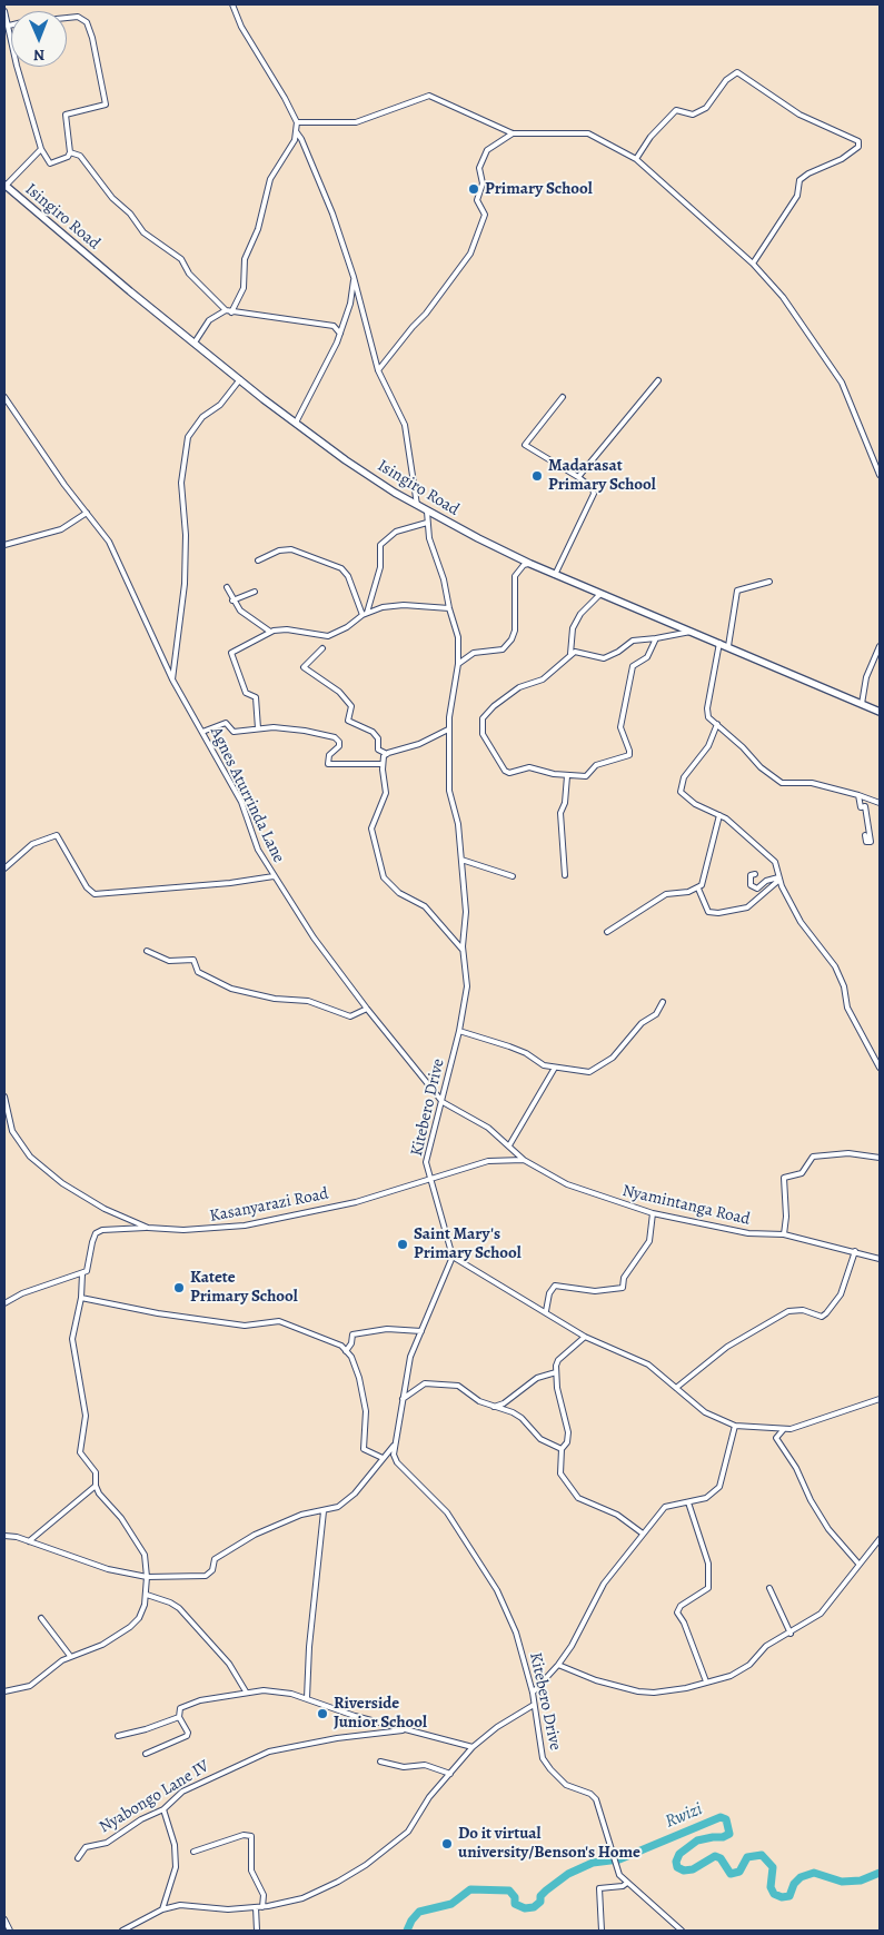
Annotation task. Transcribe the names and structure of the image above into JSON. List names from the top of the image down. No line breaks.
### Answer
{"streets":{"main road":["Isingiro Road"],"street":["Agnes Aturrinda Lane","Kitebero Drive","Kasanyarazi Road","Nyamintanga Road","Nyabongo Lane IV"]},"crossings":[["Isingiro Road","Kitebero Drive"],["Agnes Aturrinda Lane","Kitebero Drive"],["Agnes Aturrinda Lane","Nyamintanga Road"],["Kitebero Drive","Kasanyarazi Road"],["Kitebero Drive","Nyamintanga Road"],["Kasanyarazi Road","Nyamintanga Road"]],"water":["Rwizi"],"places":["Primary School","Madarasat Primary School","Saint Mary's Primary School","Katete Primary School","Riverside Junior School","Do it virtual university/Benson's Home"],"north":"bottom"}
